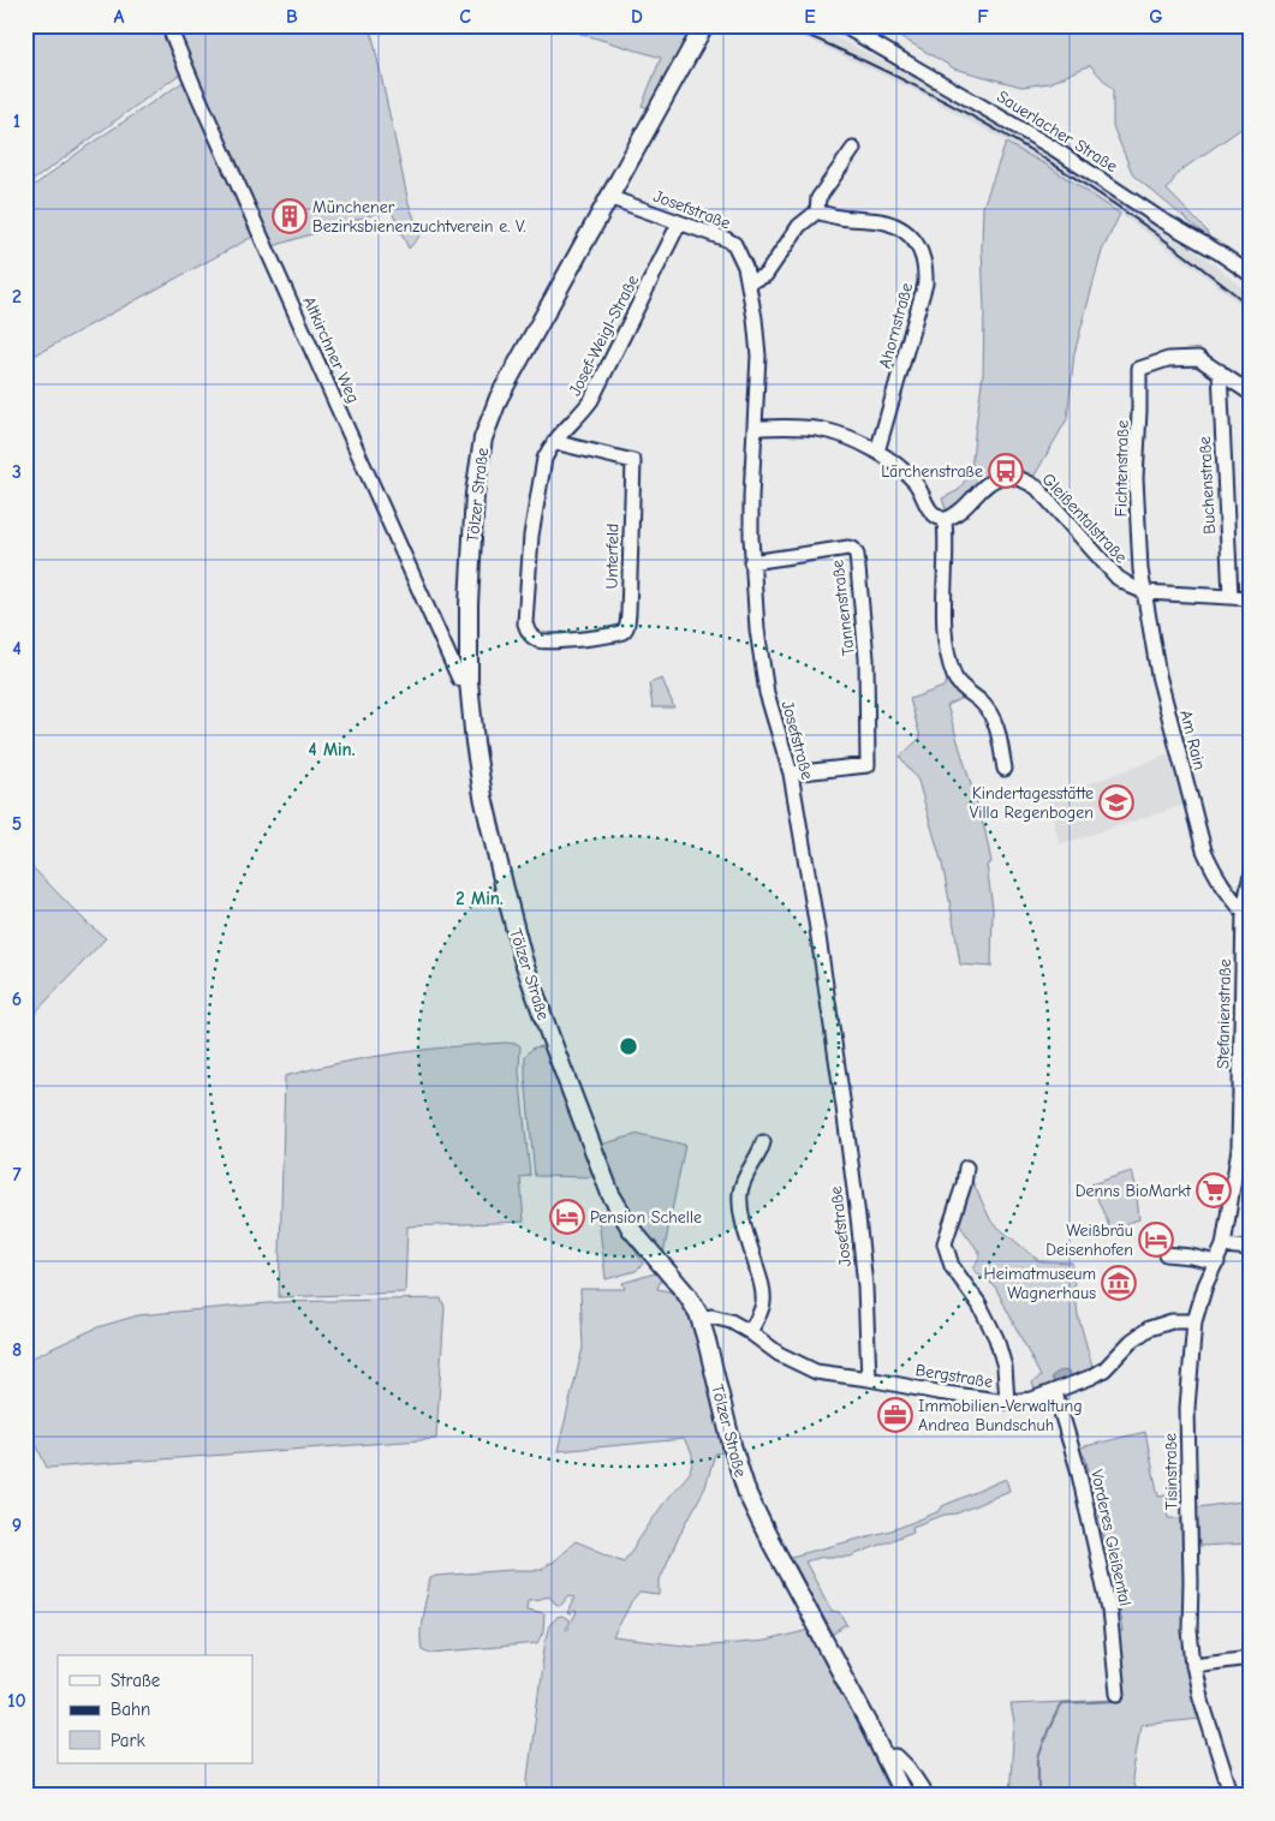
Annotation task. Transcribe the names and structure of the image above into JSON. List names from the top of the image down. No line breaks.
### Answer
{"streets":{"main road":["Tölzer Straße"],"street":["Sauerlacher Straße","Josefstraße","Ahornstraße","Josef-Weigl-Straße","Altkirchner Weg","Fichtenstraße","Buchenstraße","Gleißentalstraße","Unterfeld","Tannenstraße","Am Rain","Stefanienstraße","Bergstraße","Tisinstraße","Vorderes Gleißental"]},"crossings":[["Josefstraße","Josef-Weigl-Straße"],["Josefstraße","Tölzer Straße"],["Josefstraße","Tannenstraße"],["Josefstraße","Bergstraße"],["Josef-Weigl-Straße","Unterfeld"],["Altkirchner Weg","Tölzer Straße"],["Fichtenstraße","Buchenstraße"],["Fichtenstraße","Gleißentalstraße"],["Fichtenstraße","Am Rain"],["Buchenstraße","Gleißentalstraße"],["Tölzer Straße","Bergstraße"],["Gleißentalstraße","Am Rain"],["Am Rain","Stefanienstraße"],["Stefanienstraße","Tisinstraße"],["Bergstraße","Tisinstraße"],["Bergstraße","Vorderes Gleißental"]],"places":{"building":["Münchener Bezirksbienenzuchtverein e. V."],"bus stop":["Lärchenstraße"],"school or university":["Kindertagesstätte Villa Regenbogen"],"supermarket":["Denns BioMarkt"],"hotel":["Pension Schelle","Weißbräu Deisenhofen"],"museum":["Heimatmuseum Wagnerhaus"],"office":["Immobilien-Verwaltung Andrea Bundschuh"]},"legend":["Straße","Bahn","Park"],"grid":{"columns":["A","B","C","D","E","F","G"],"rows":["1","2","3","4","5","6","7","8","9","10"]},"rings":["4 Min.","2 Min."]}
